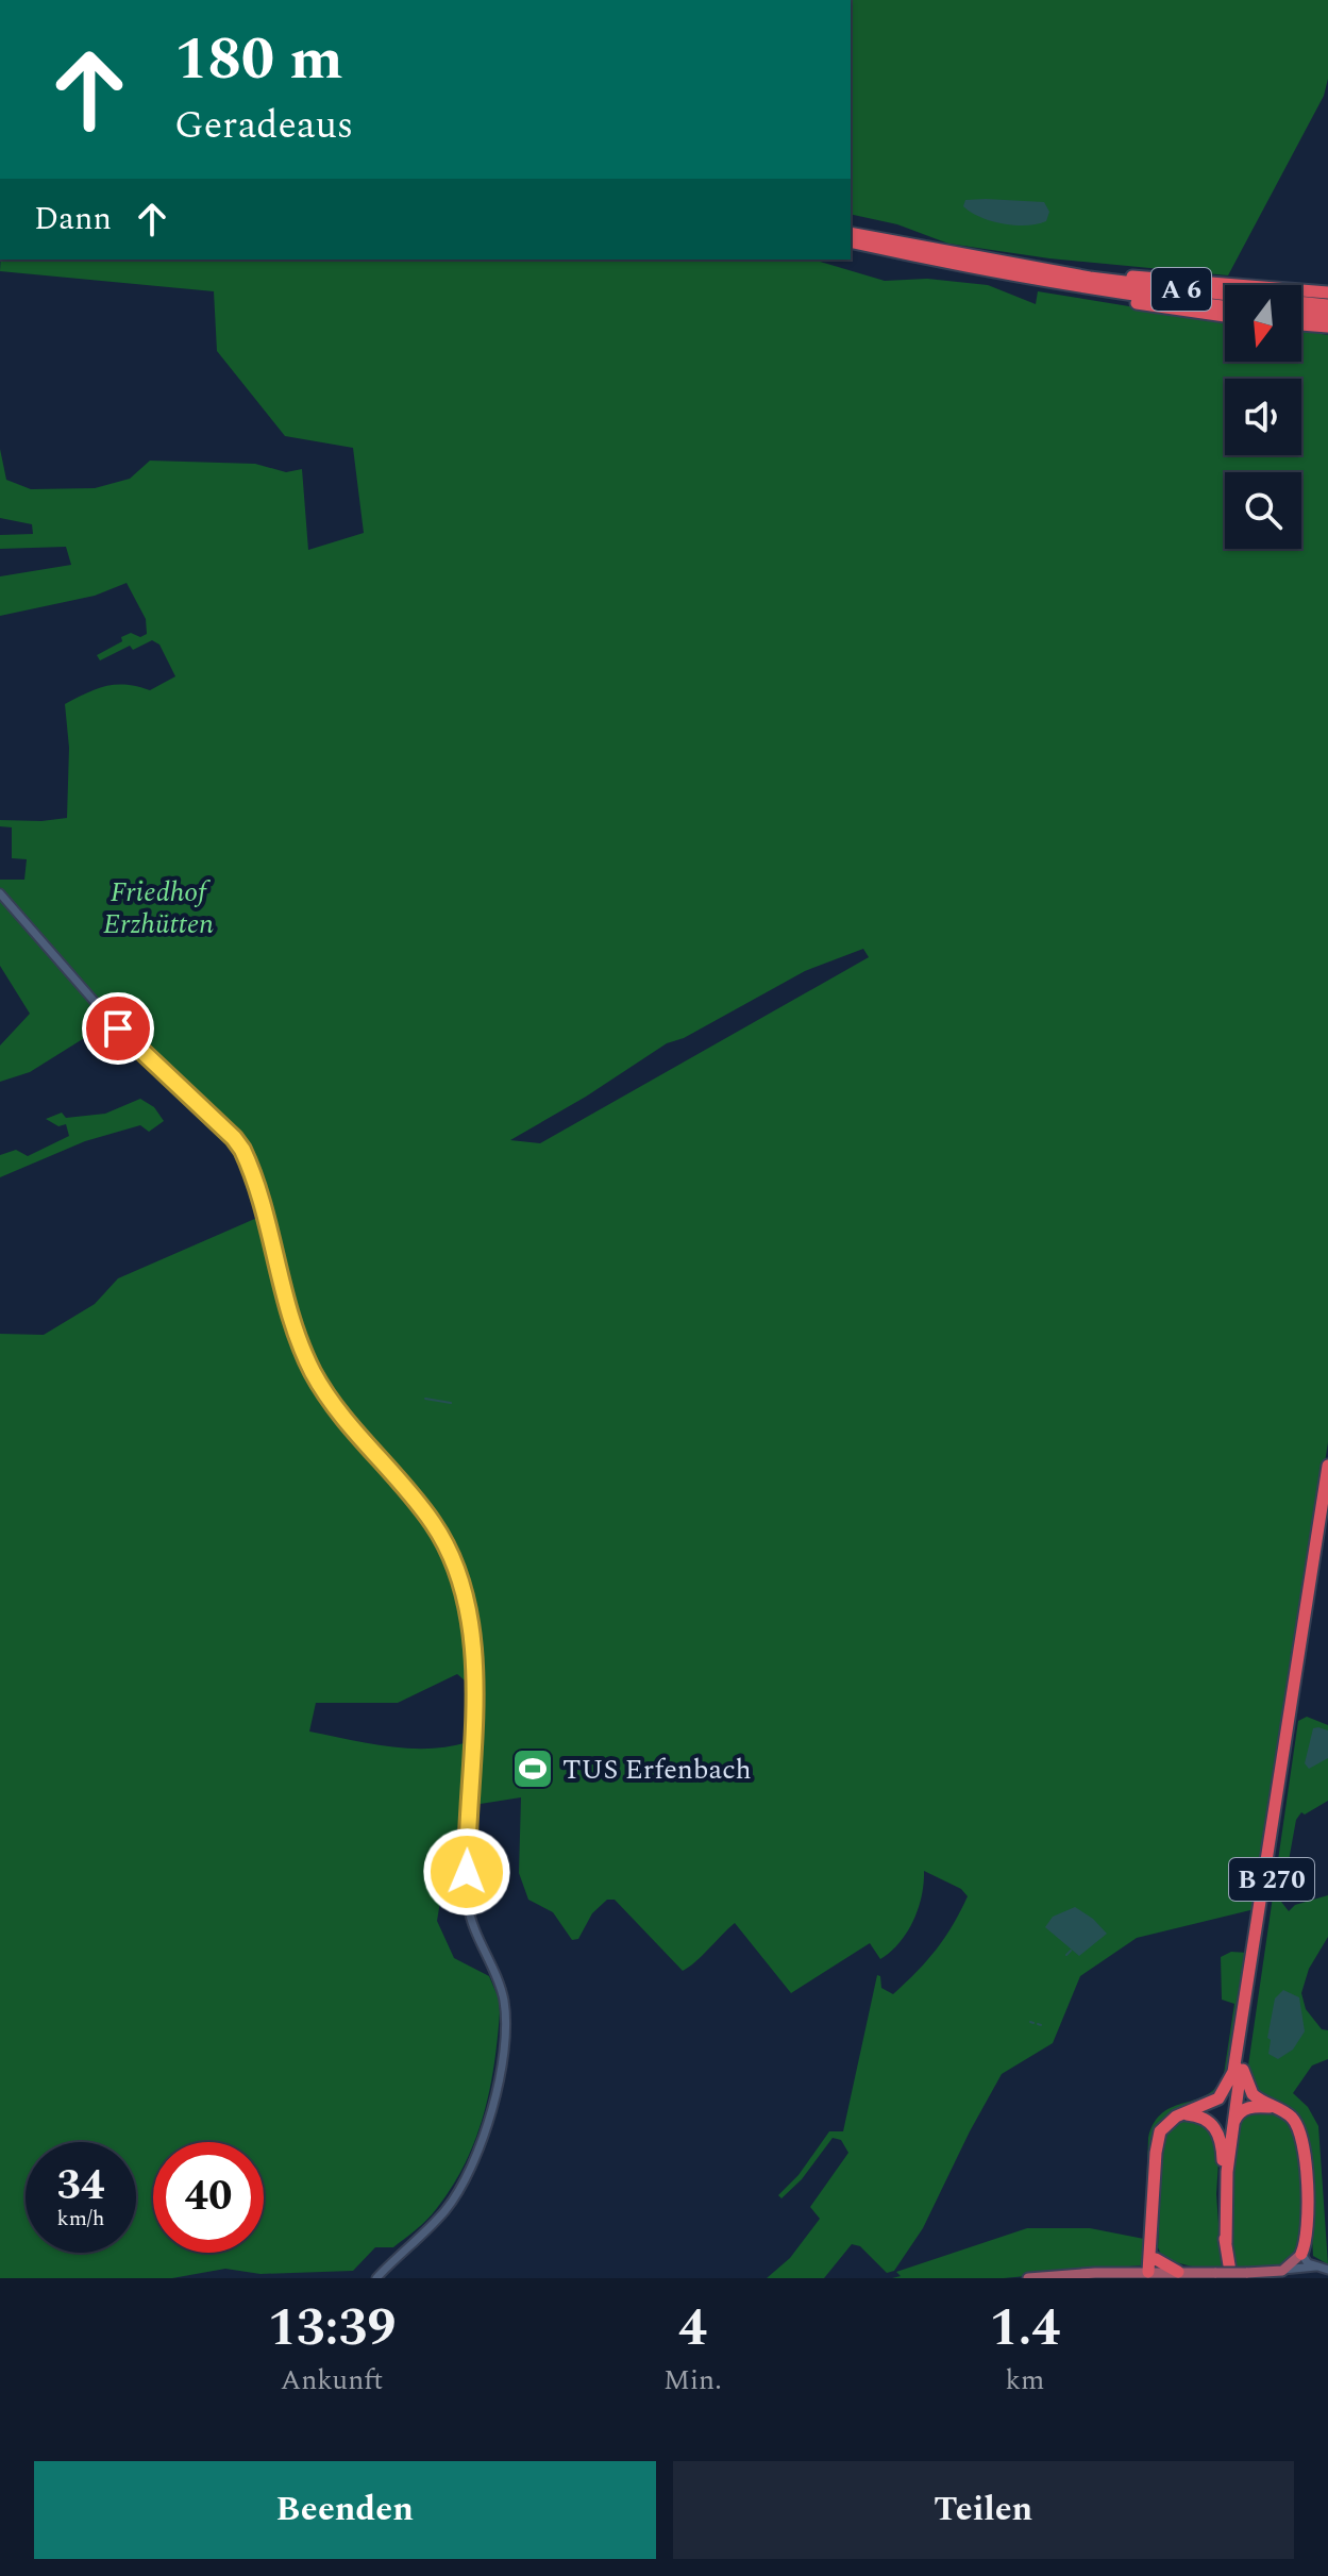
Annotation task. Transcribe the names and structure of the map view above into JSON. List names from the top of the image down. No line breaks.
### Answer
{"streets":{"highway":["A 6","B 270"]},"parks":["Friedhof Erzhütten"],"places":{"sports":["TUS Erfenbach"]},"north":"bottom","page":{"turn":["180 m","Geradeaus"],"then":"Dann","speed":"34 km/h","limit":"40","eta":["13:39","Ankunft","4","Min.","1.4","km"],"buttons":["Beenden","Teilen"]}}
